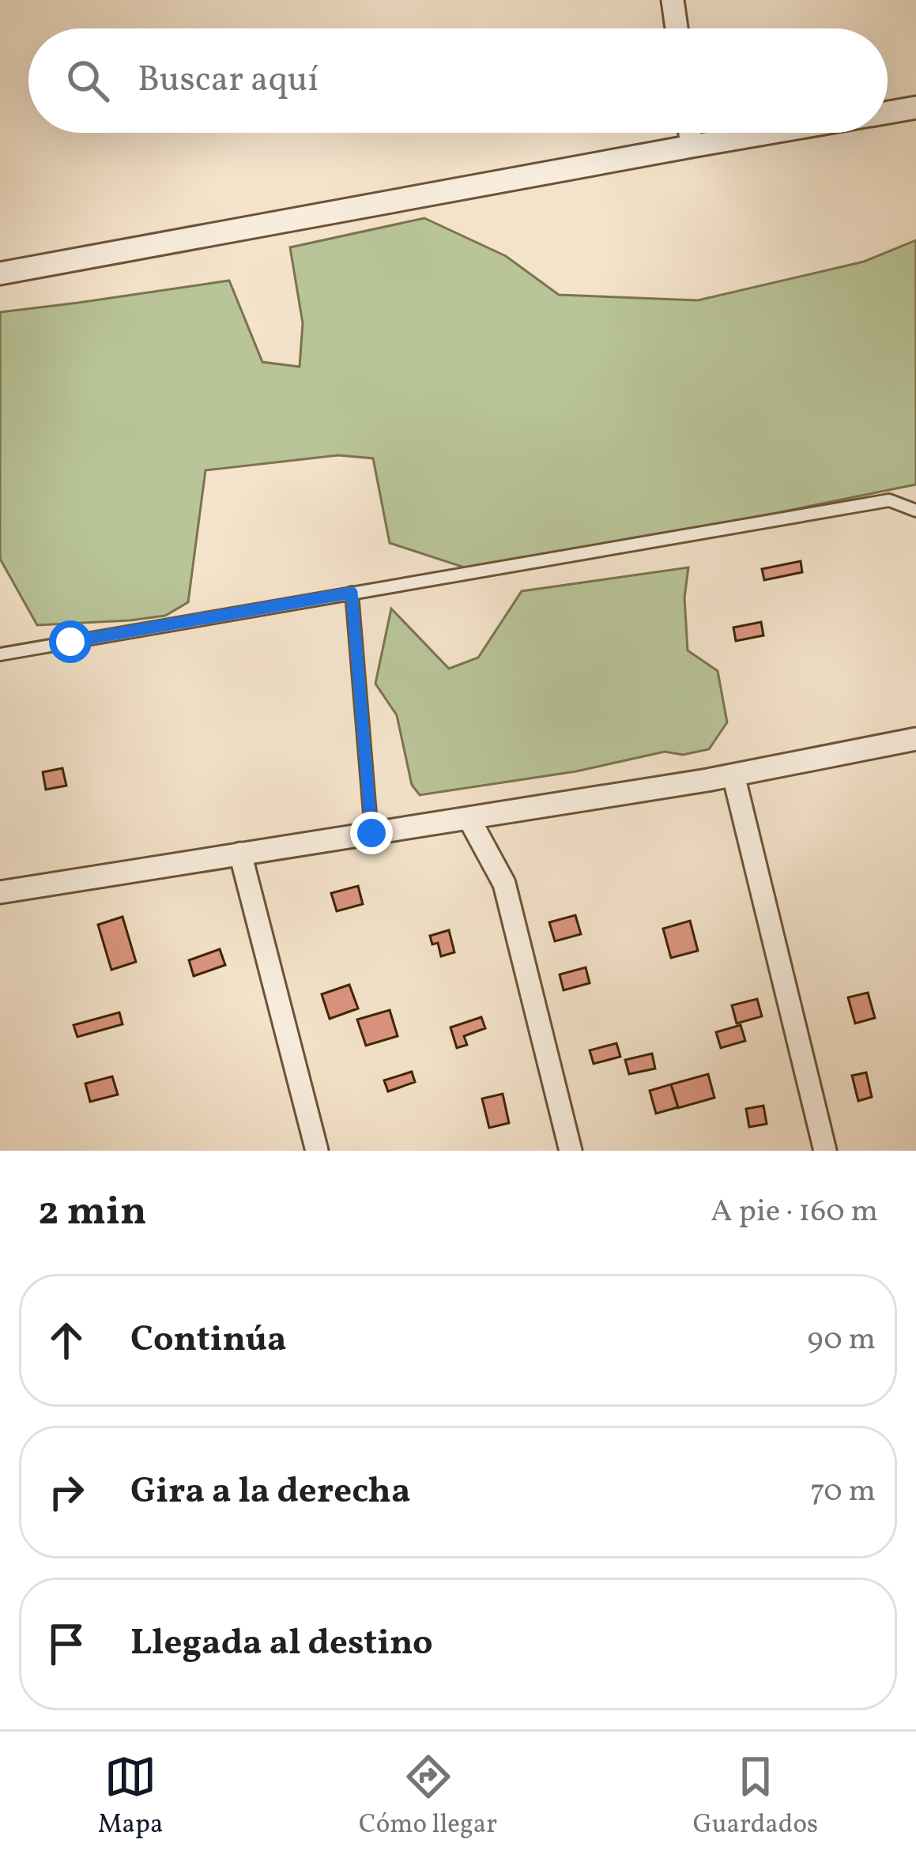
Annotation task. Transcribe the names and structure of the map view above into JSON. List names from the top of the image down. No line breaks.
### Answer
{"page":{"search":"Buscar aquí","heading":["2 min","A pie · 160 m"],"list":[["Continúa","90 m"],["Gira a la derecha","70 m"],"Llegada al destino"],"nav":["Mapa","Cómo llegar","Guardados"]}}
